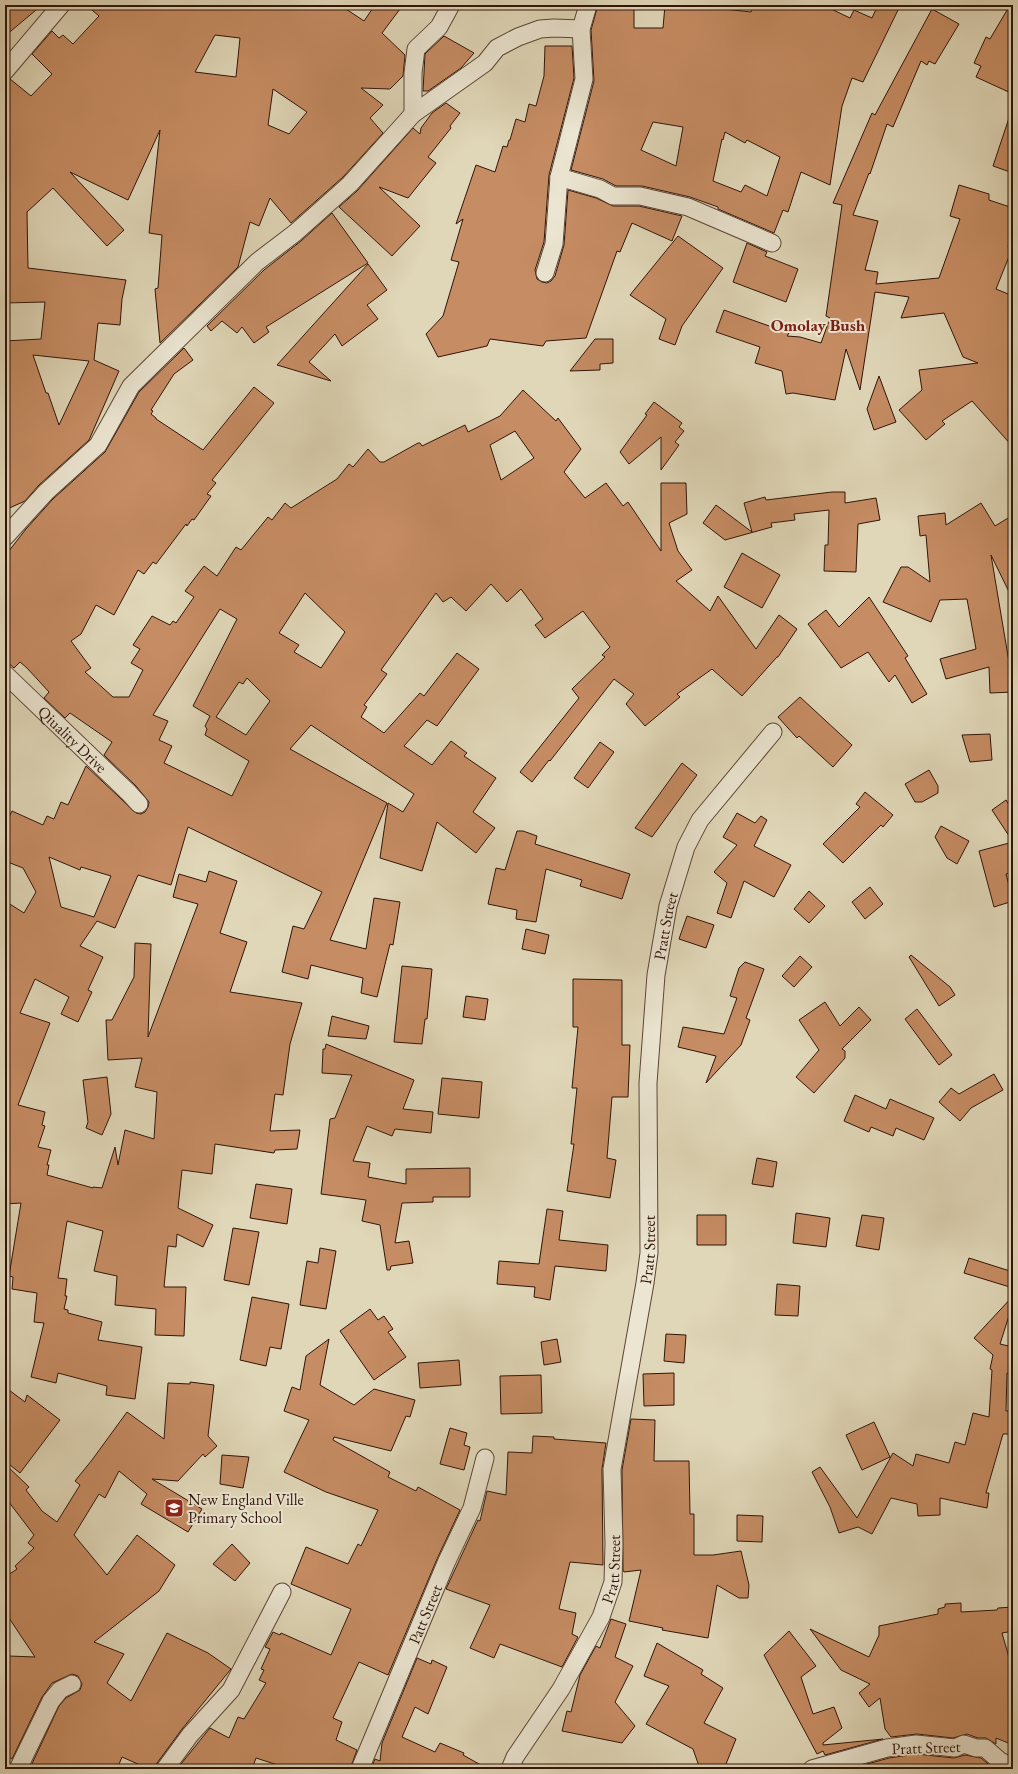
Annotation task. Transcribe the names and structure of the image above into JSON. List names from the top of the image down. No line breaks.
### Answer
{"streets":{"street":["Qiuality Drive","Pratt Street","Patt Street"]},"districts":["Omolay Bush"],"places":{"school or university":["New England Ville Primary School"]}}
